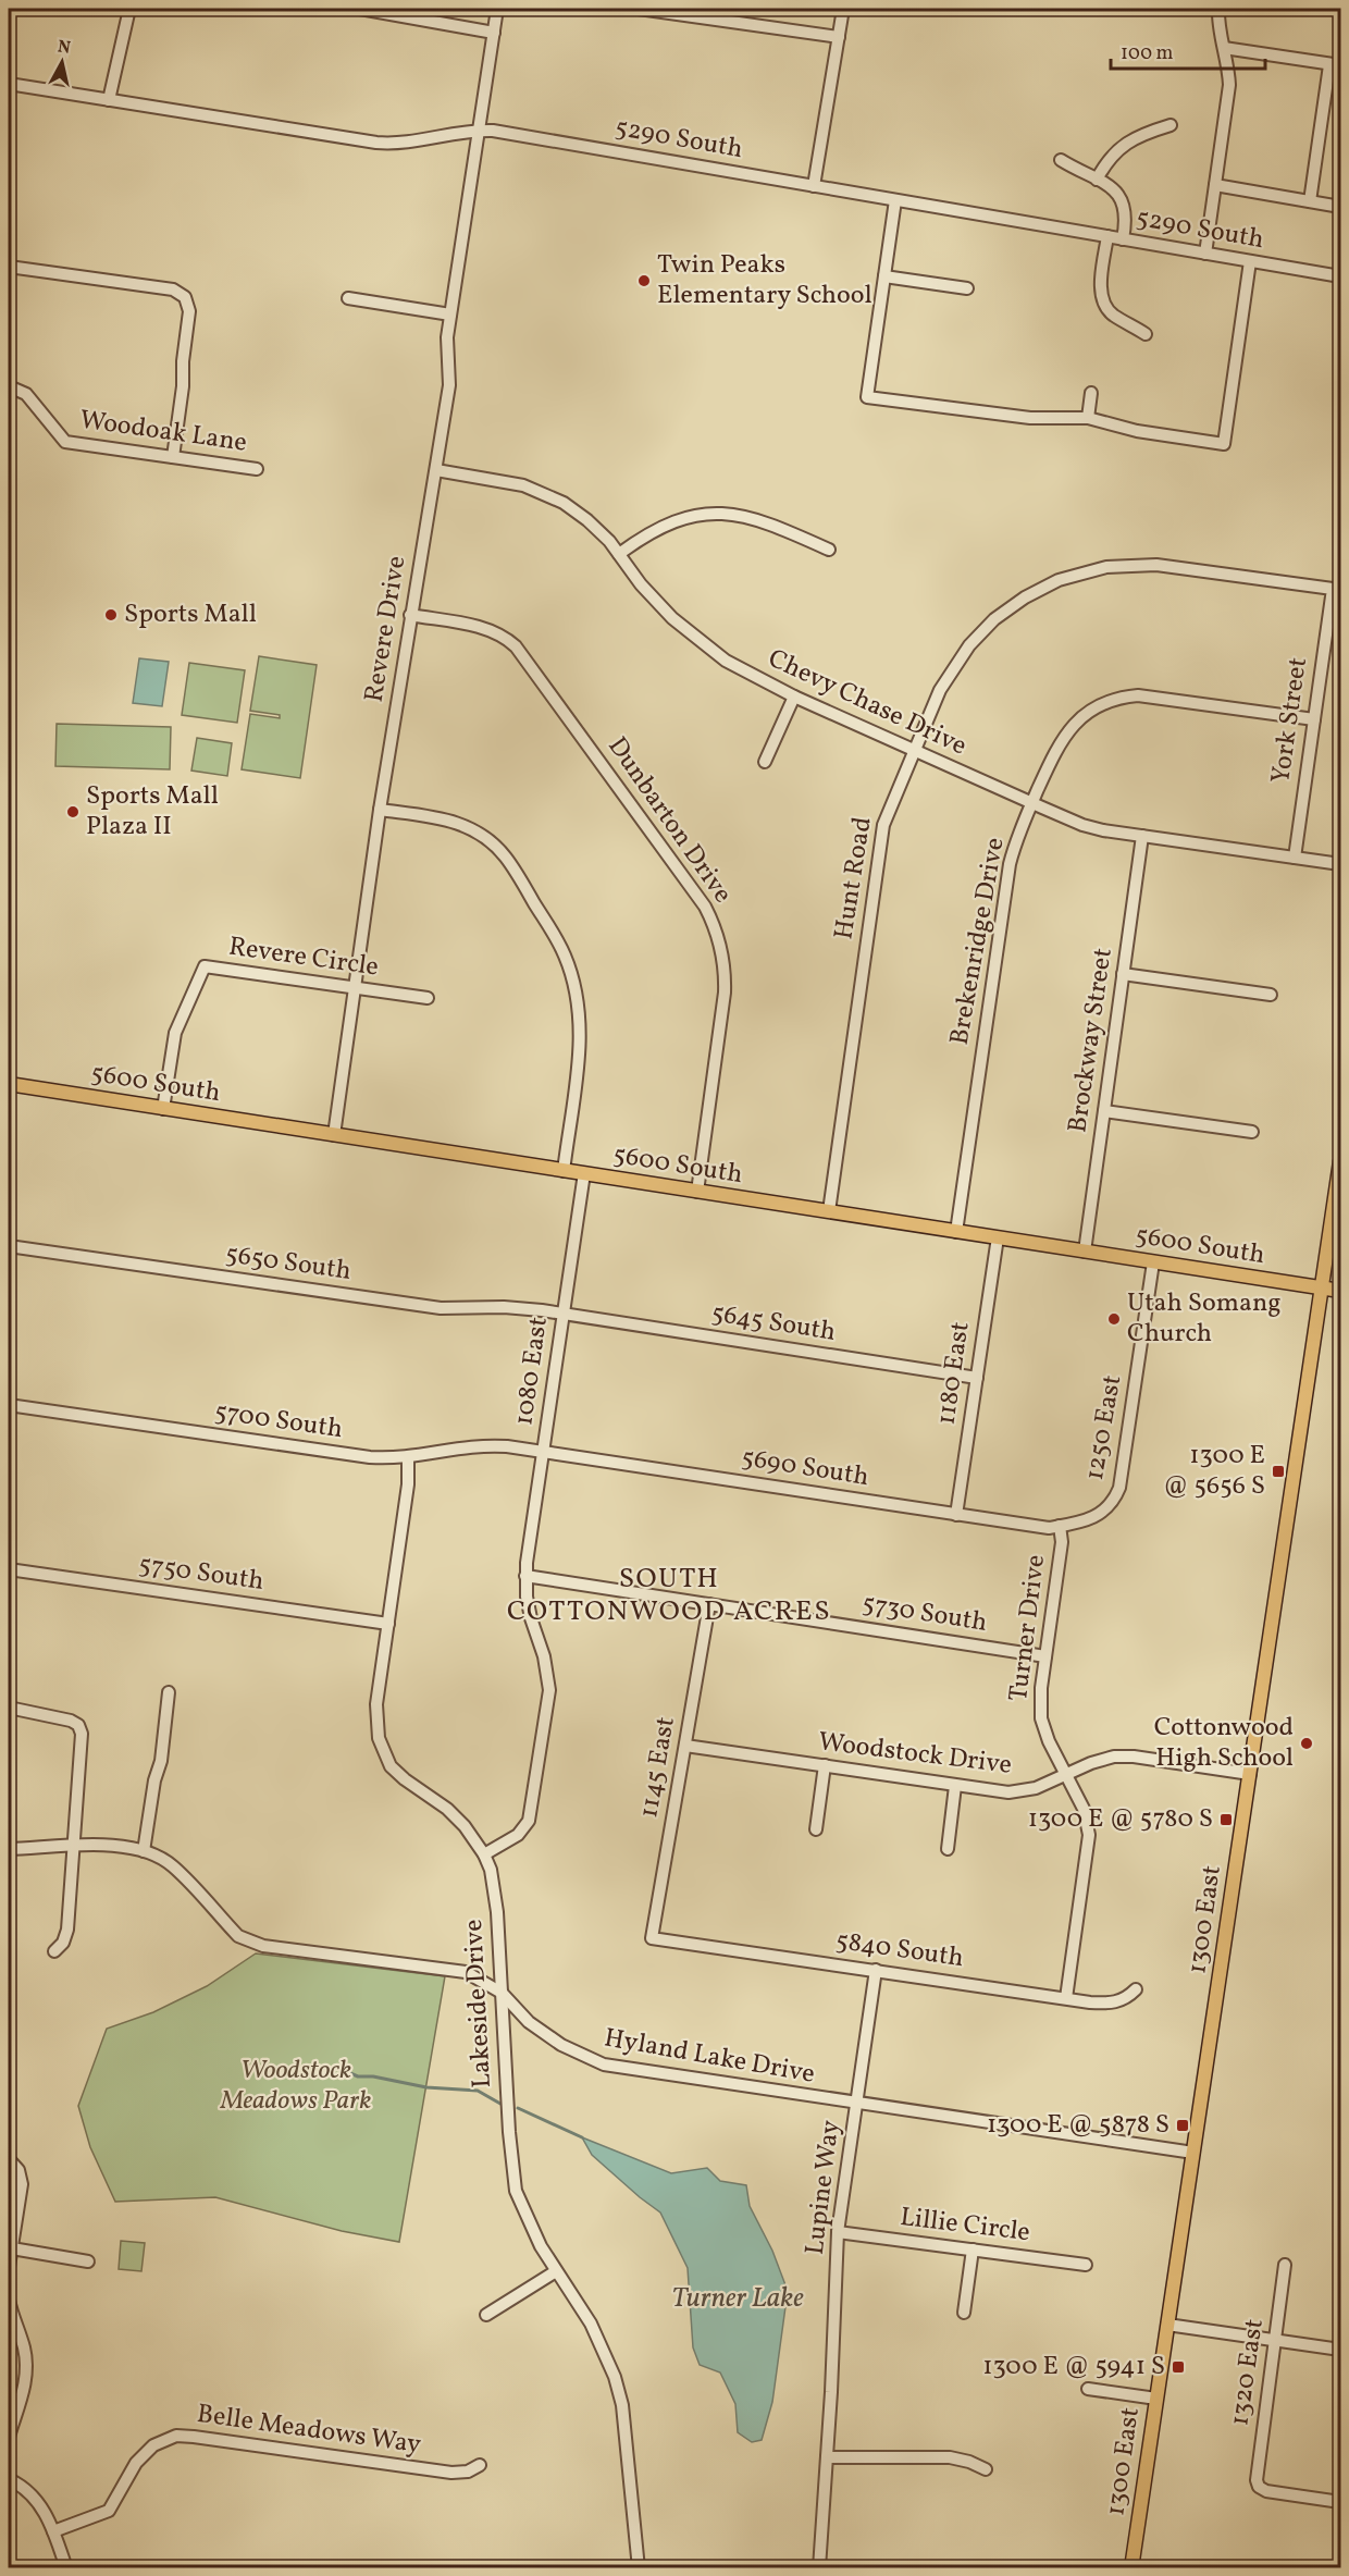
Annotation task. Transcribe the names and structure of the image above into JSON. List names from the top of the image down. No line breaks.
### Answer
{"streets":{"main road":["5600 South","1300 East"],"street":["5290 South","Woodoak Lane","Revere Drive","Chevy Chase Drive","York Street","Dunbarton Drive","Hunt Road","Brekenridge Drive","Revere Circle","Brockway Street","5650 South","5645 South","1080 East","1180 East","5700 South","1250 East","5690 South","5750 South","5730 South","Turner Drive","Woodstock Drive","1145 East","5840 South","Lakeside Drive","Hyland Lake Drive","Lupine Way","Lillie Circle","1320 East","Belle Meadows Way"]},"crossings":[["5290 South","Revere Drive"],["Revere Drive","Chevy Chase Drive"],["Revere Drive","Dunbarton Drive"],["Revere Drive","Revere Circle"],["Revere Drive","5600 South"],["Chevy Chase Drive","York Street"],["Chevy Chase Drive","Hunt Road"],["Chevy Chase Drive","Brekenridge Drive"],["Chevy Chase Drive","Brockway Street"],["York Street","Hunt Road"],["York Street","Brekenridge Drive"],["Dunbarton Drive","5600 South"],["Hunt Road","5600 South"],["Brekenridge Drive","5600 South"],["Revere Circle","5600 South"],["Brockway Street","5600 South"],["5600 South","1080 East"],["5600 South","1180 East"],["5600 South","1250 East"],["5600 South","1300 East"],["5650 South","5645 South"],["5650 South","1080 East"],["5645 South","1080 East"],["5645 South","1180 East"],["1080 East","5700 South"],["1080 East","5690 South"],["1080 East","5730 South"],["1080 East","Lakeside Drive"],["1180 East","5690 South"],["5700 South","5690 South"],["5700 South","Lakeside Drive"],["1250 East","5690 South"],["1250 East","Turner Drive"],["5690 South","Turner Drive"],["5750 South","Lakeside Drive"],["5730 South","Turner Drive"],["5730 South","1145 East"],["Turner Drive","Woodstock Drive"],["Turner Drive","5840 South"],["Woodstock Drive","1145 East"],["Woodstock Drive","1300 East"],["1145 East","5840 South"],["1300 East","Hyland Lake Drive"],["5840 South","Lupine Way"],["Lakeside Drive","Hyland Lake Drive"],["Hyland Lake Drive","Lupine Way"],["Lupine Way","Lillie Circle"]],"districts":["SOUTH COTTONWOOD ACRES"],"water":["Turner Lake"],"parks":["Woodstock Meadows Park"],"places":{"other":["Twin Peaks Elementary School","Sports Mall","Sports Mall Plaza II","Utah Somang Church","Cottonwood High School"],"transit":["1300 E @ 5656 S","1300 E @ 5780 S","1300 E @ 5878 S","1300 E @ 5941 S"]},"scale_bar":"100 m","north":"top"}
